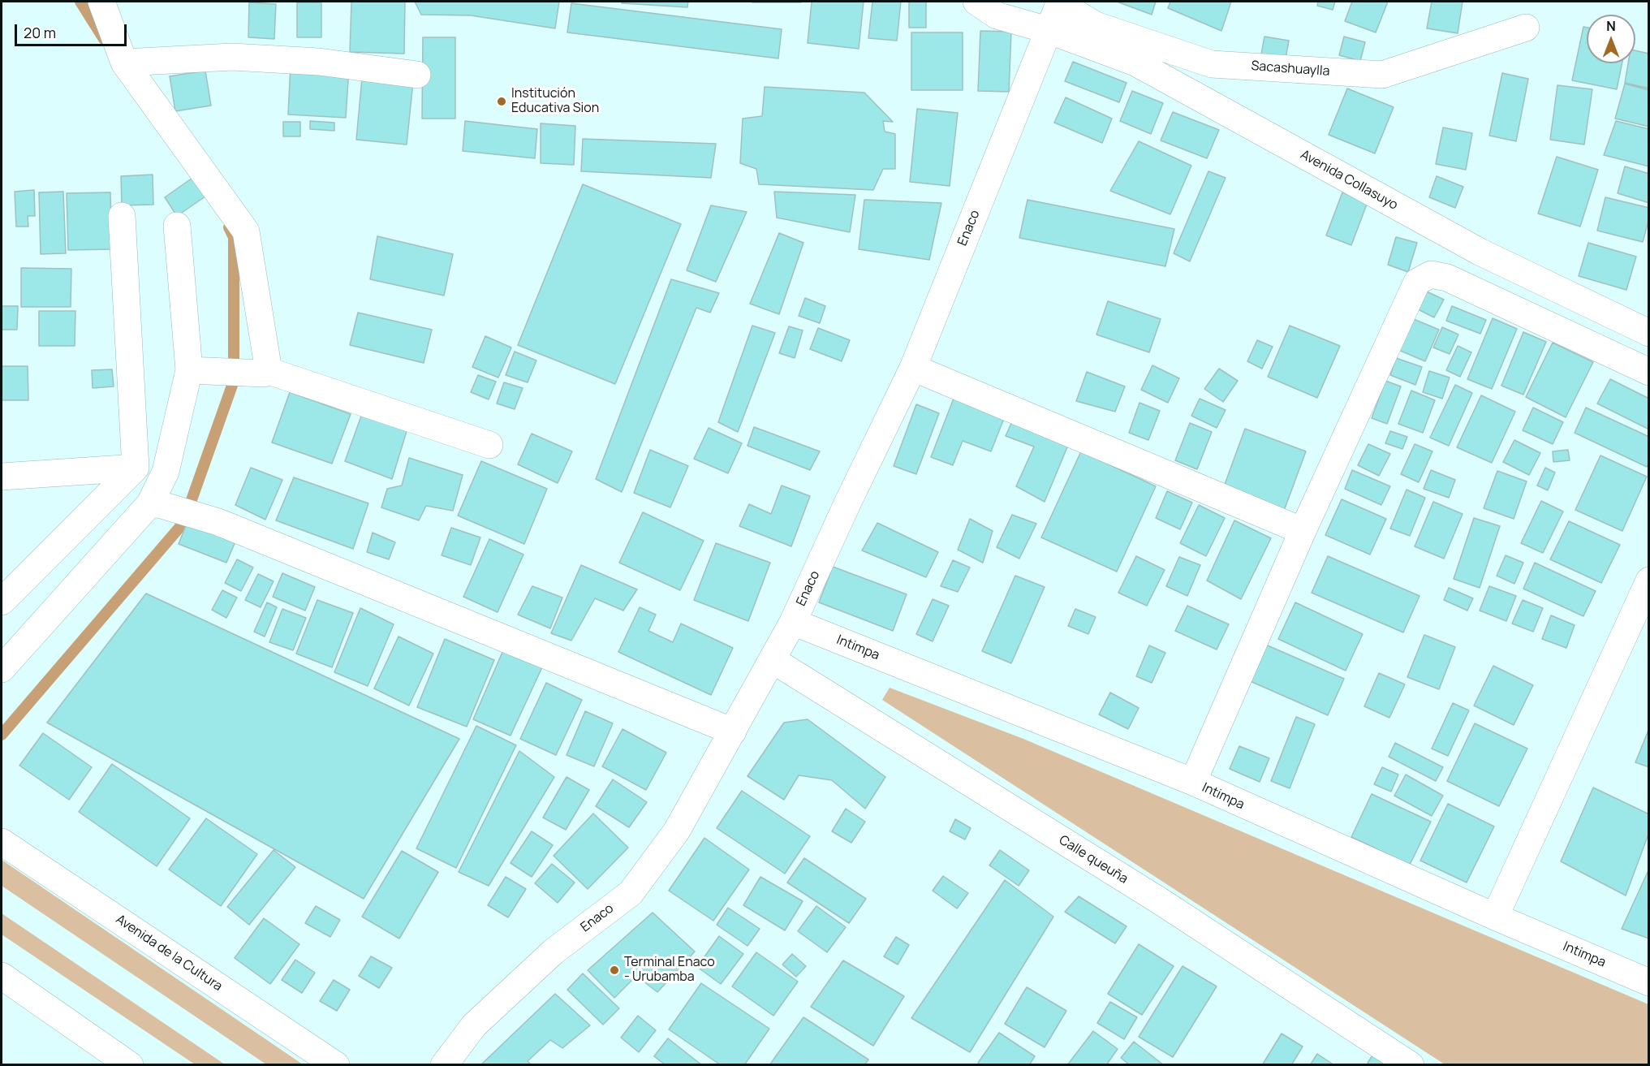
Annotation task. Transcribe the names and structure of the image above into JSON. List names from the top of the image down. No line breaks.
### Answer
{"streets":{"main road":["Sacashuaylla","Avenida Collasuyo","Enaco","Intimpa","Calle queuña","Avenida de la Cultura"]},"crossings":[["Sacashuaylla","Enaco"],["Avenida Collasuyo","Enaco"],["Enaco","Intimpa"],["Enaco","Calle queuña"]],"places":["Institución Educativa Sion","Terminal Enaco - Urubamba"],"scale_bar":"20 m","north":"top"}
